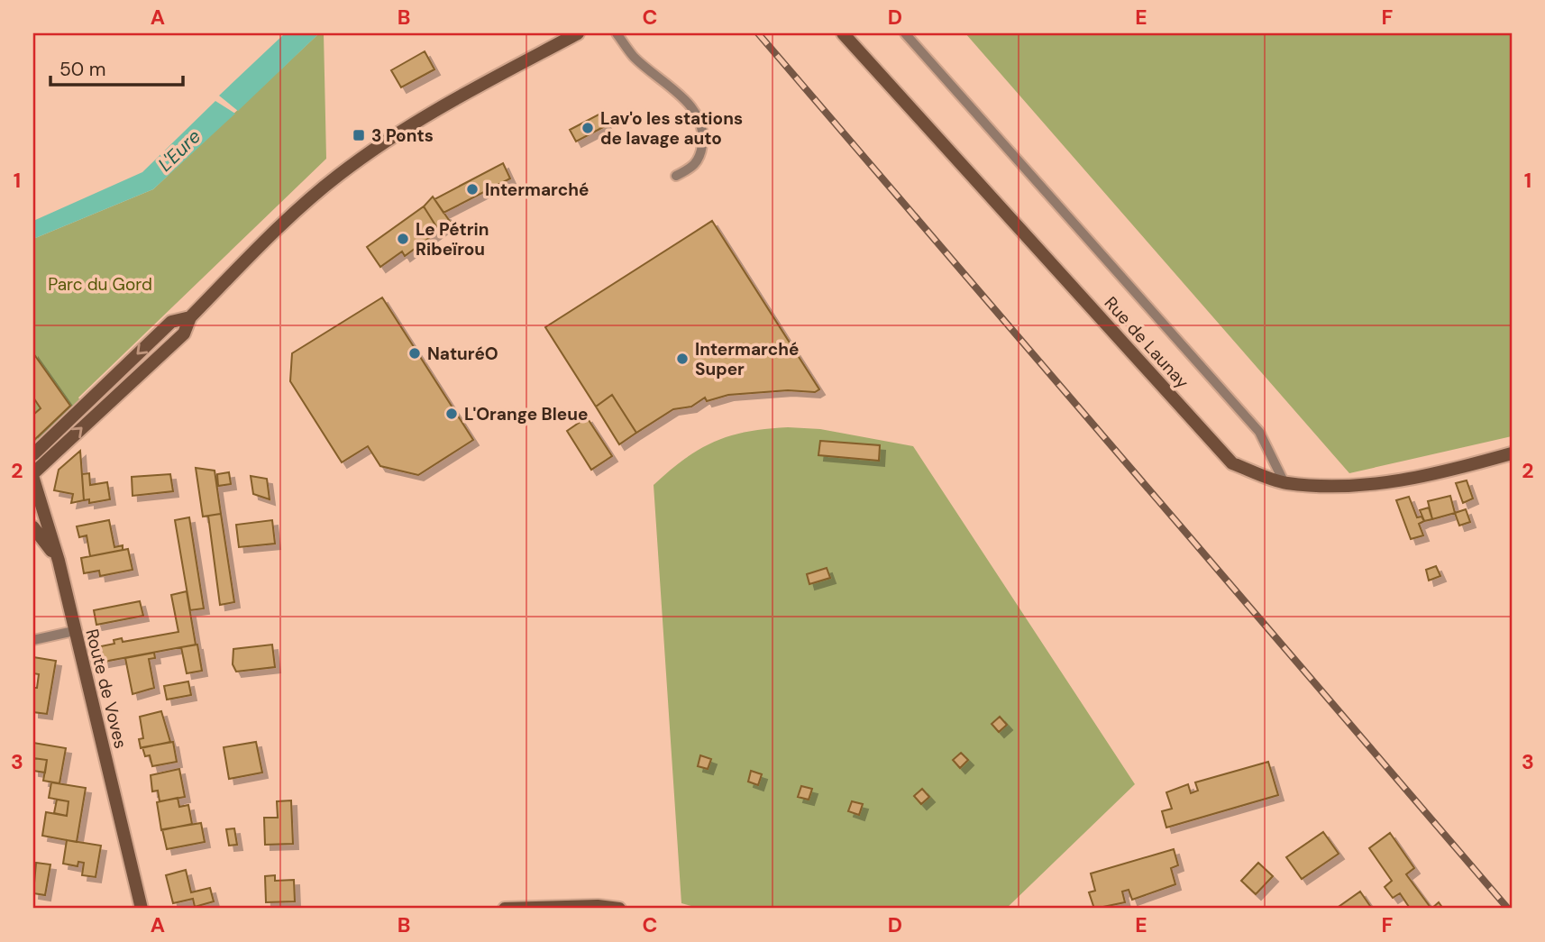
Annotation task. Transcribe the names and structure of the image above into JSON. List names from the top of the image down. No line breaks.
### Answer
{"streets":{"street":["Rue de Launay","Route de Voves"]},"water":["L'Eure"],"parks":["Parc du Gord"],"places":{"other":["Lav'o les stations de lavage auto","Intermarché","Le Pétrin Ribeïrou","NaturéO","Intermarché Super","L'Orange Bleue"],"transit":["3 Ponts"]},"scale_bar":"50 m","grid":{"columns":["A","B","C","D","E","F"],"rows":["1","2","3"]}}
